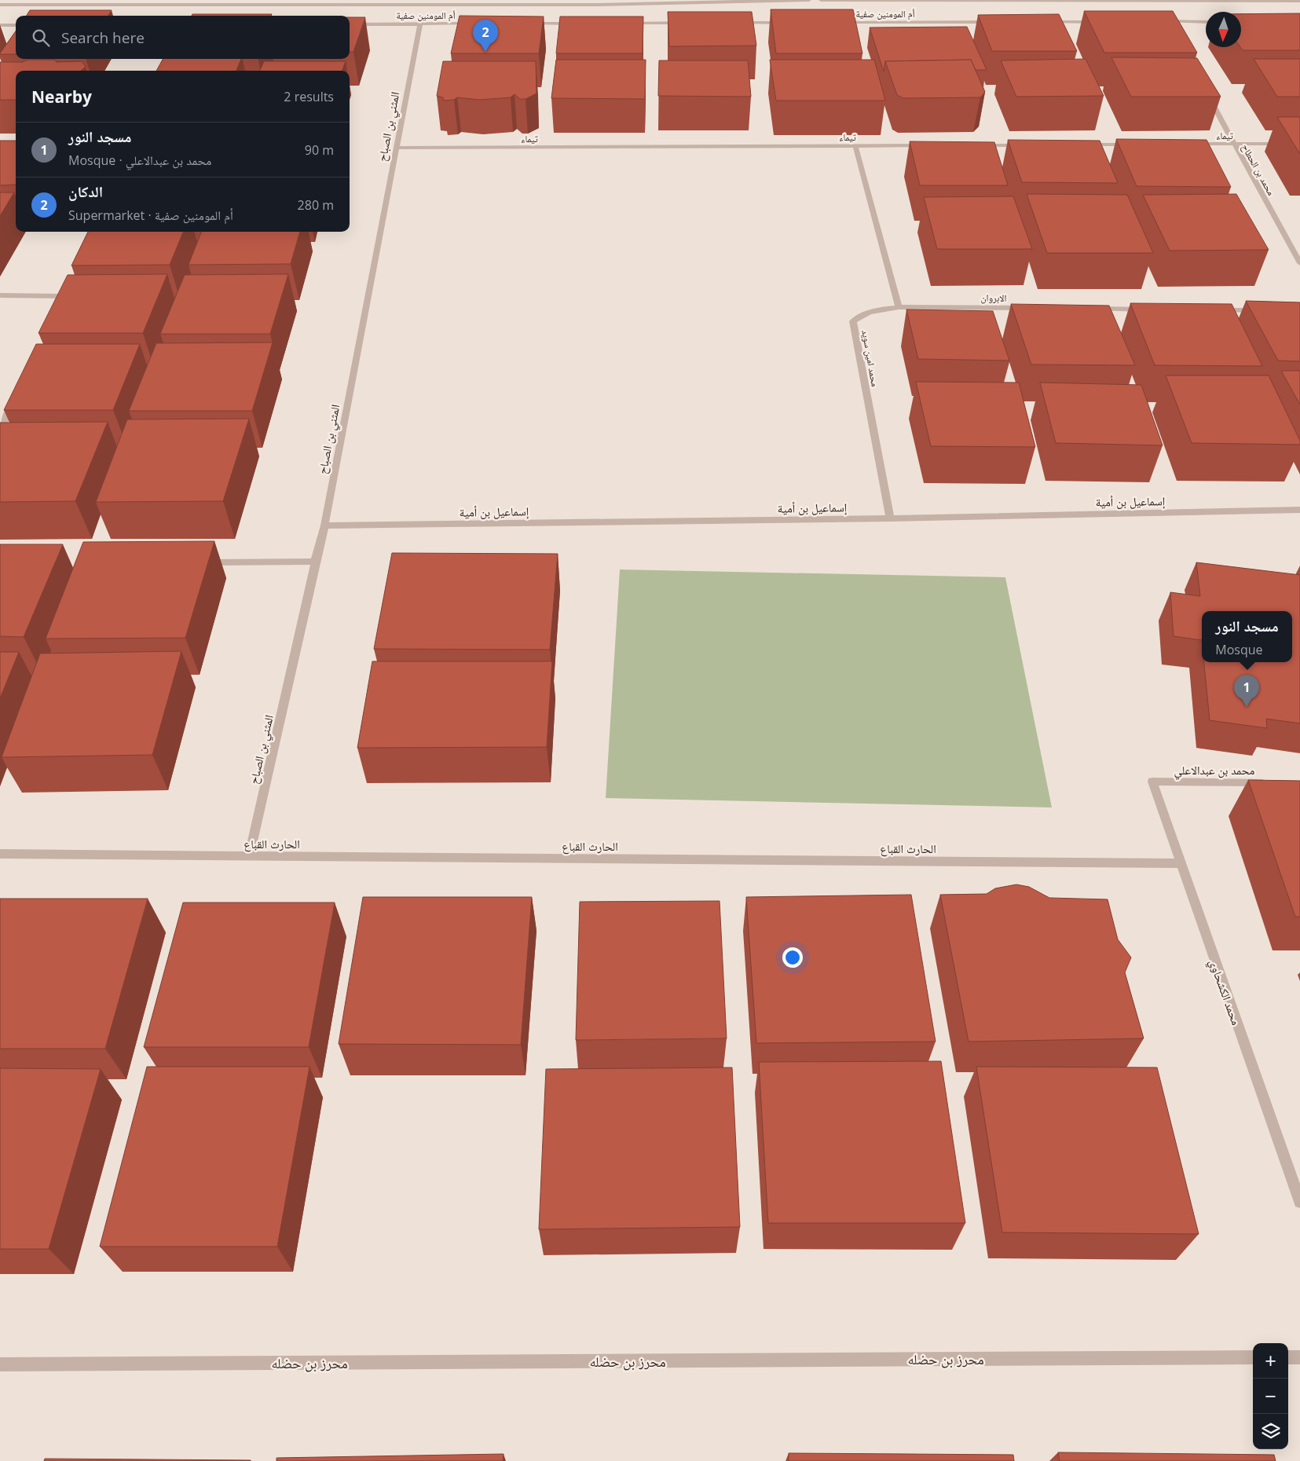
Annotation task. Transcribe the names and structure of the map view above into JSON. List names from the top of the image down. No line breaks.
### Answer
{"streets":{"street":["أم المومنين صفية","المثني بن الصباح","تيماء","محمد بن الحطاح","الابروان","محمد امين سويد","إسماعيل بن أمية","محمد بن عبدالاعلي","الحارث القباع","محمد الكشحاوي","محرز بن حضله"]},"crossings":[["أم المومنين صفية","المثني بن الصباح"],["المثني بن الصباح","تيماء"],["المثني بن الصباح","إسماعيل بن أمية"],["المثني بن الصباح","الحارث القباع"],["تيماء","محمد بن الحطاح"],["الابروان","محمد امين سويد"],["محمد امين سويد","إسماعيل بن أمية"],["محمد بن عبدالاعلي","محمد الكشحاوي"],["الحارث القباع","محمد الكشحاوي"]],"north":"bottom","page":{"search":"Search here","pins":["2","1"],"heading":["Nearby","2 results"],"list":[{"mark":"1","name":"مسجد النور","note":"Mosque · محمد بن عبدالاعلي","value":"90 m"},{"mark":"2","name":"الدكان","note":"Supermarket · أم المومنين صفية","value":"280 m"}],"popup":["مسجد النور","Mosque"],"map_buttons":["+","−"]}}
